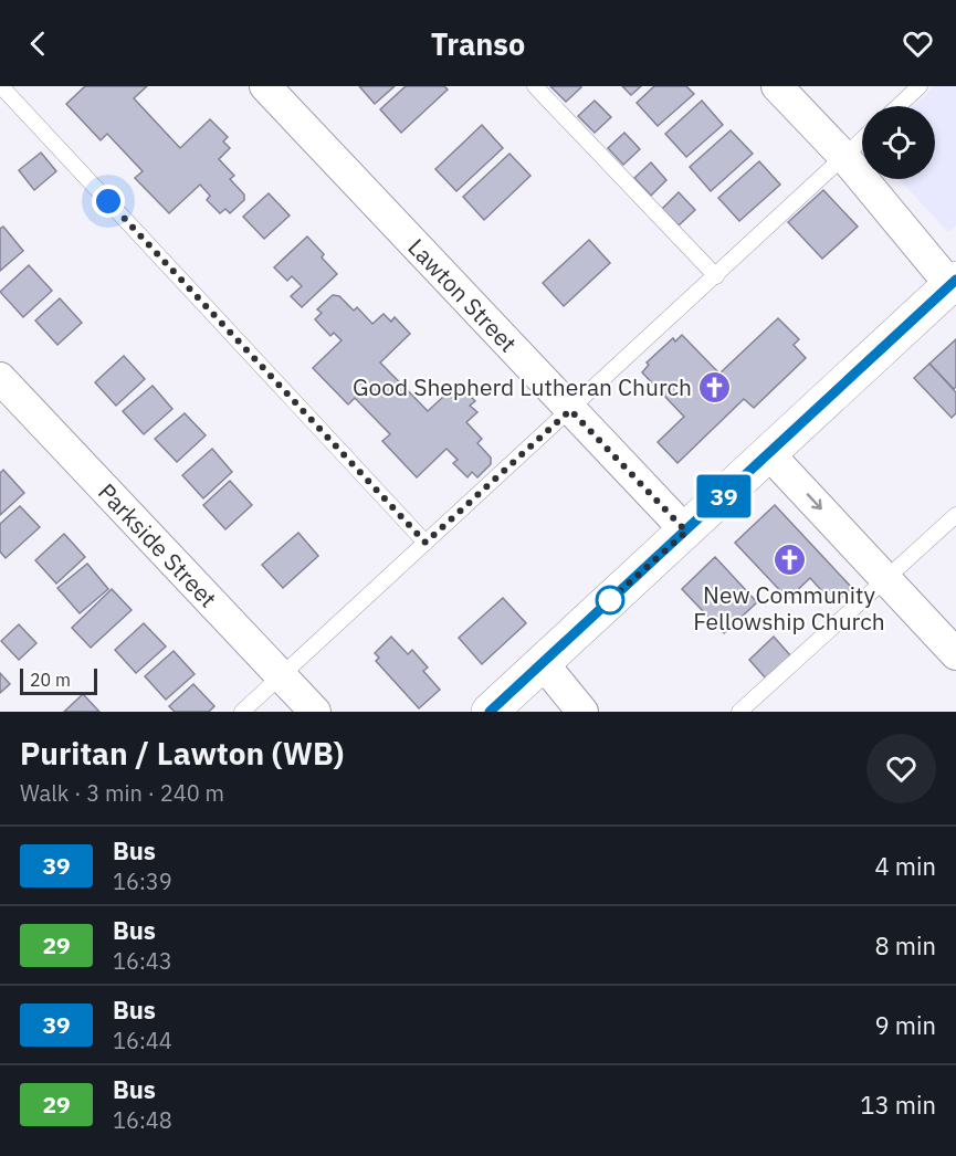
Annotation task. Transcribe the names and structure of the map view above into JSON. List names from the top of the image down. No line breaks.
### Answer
{"streets":{"street":["Lawton Street","Parkside Street"]},"places":{"church":["Good Shepherd Lutheran Church","New Community Fellowship Church"]},"lines":["bus line 39"],"scale_bar":"20 m","page":{"header":"Transo","on_map":"39","scale":"20 m","heading":["Puritan / Lawton (WB)","Walk · 3 min · 240 m"],"list":[{"mark":"39","name":"Bus","note":"16:39","value":"4 min"},{"mark":"29","name":"Bus","note":"16:43","value":"8 min"},{"mark":"39","name":"Bus","note":"16:44","value":"9 min"},{"mark":"29","name":"Bus","note":"16:48","value":"13 min"}]}}
